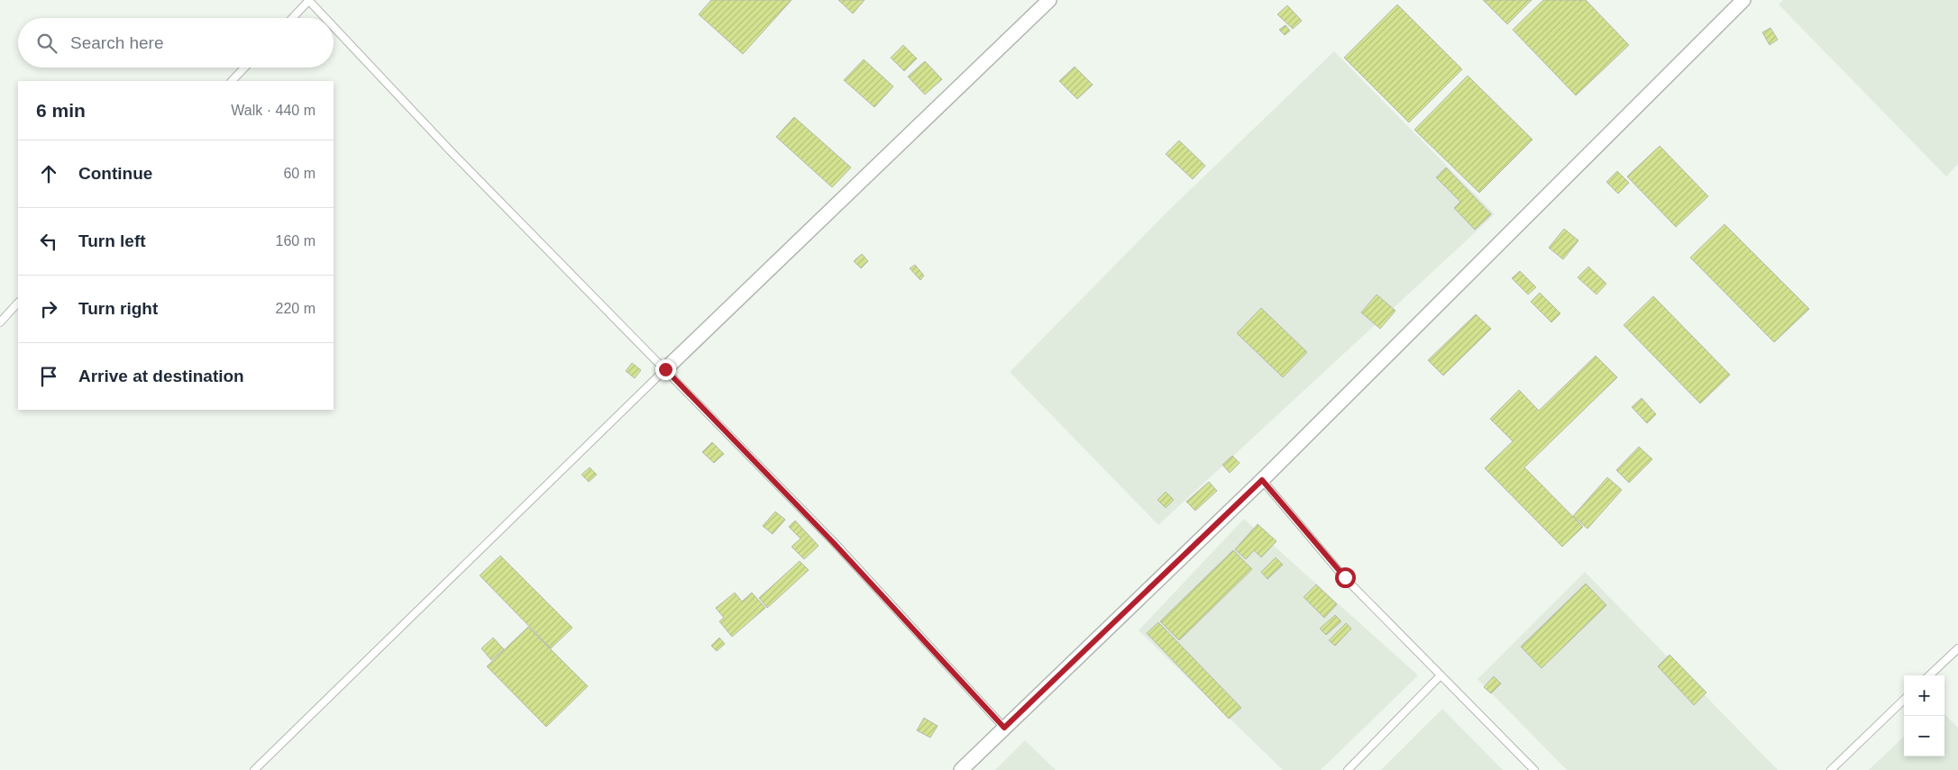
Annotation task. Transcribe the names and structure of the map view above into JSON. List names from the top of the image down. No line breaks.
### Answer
{"page":{"search":"Search here","heading":["6 min","Walk · 440 m"],"list":[["Continue","60 m"],["Turn left","160 m"],["Turn right","220 m"],"Arrive at destination"],"map_buttons":["+","−"]}}
